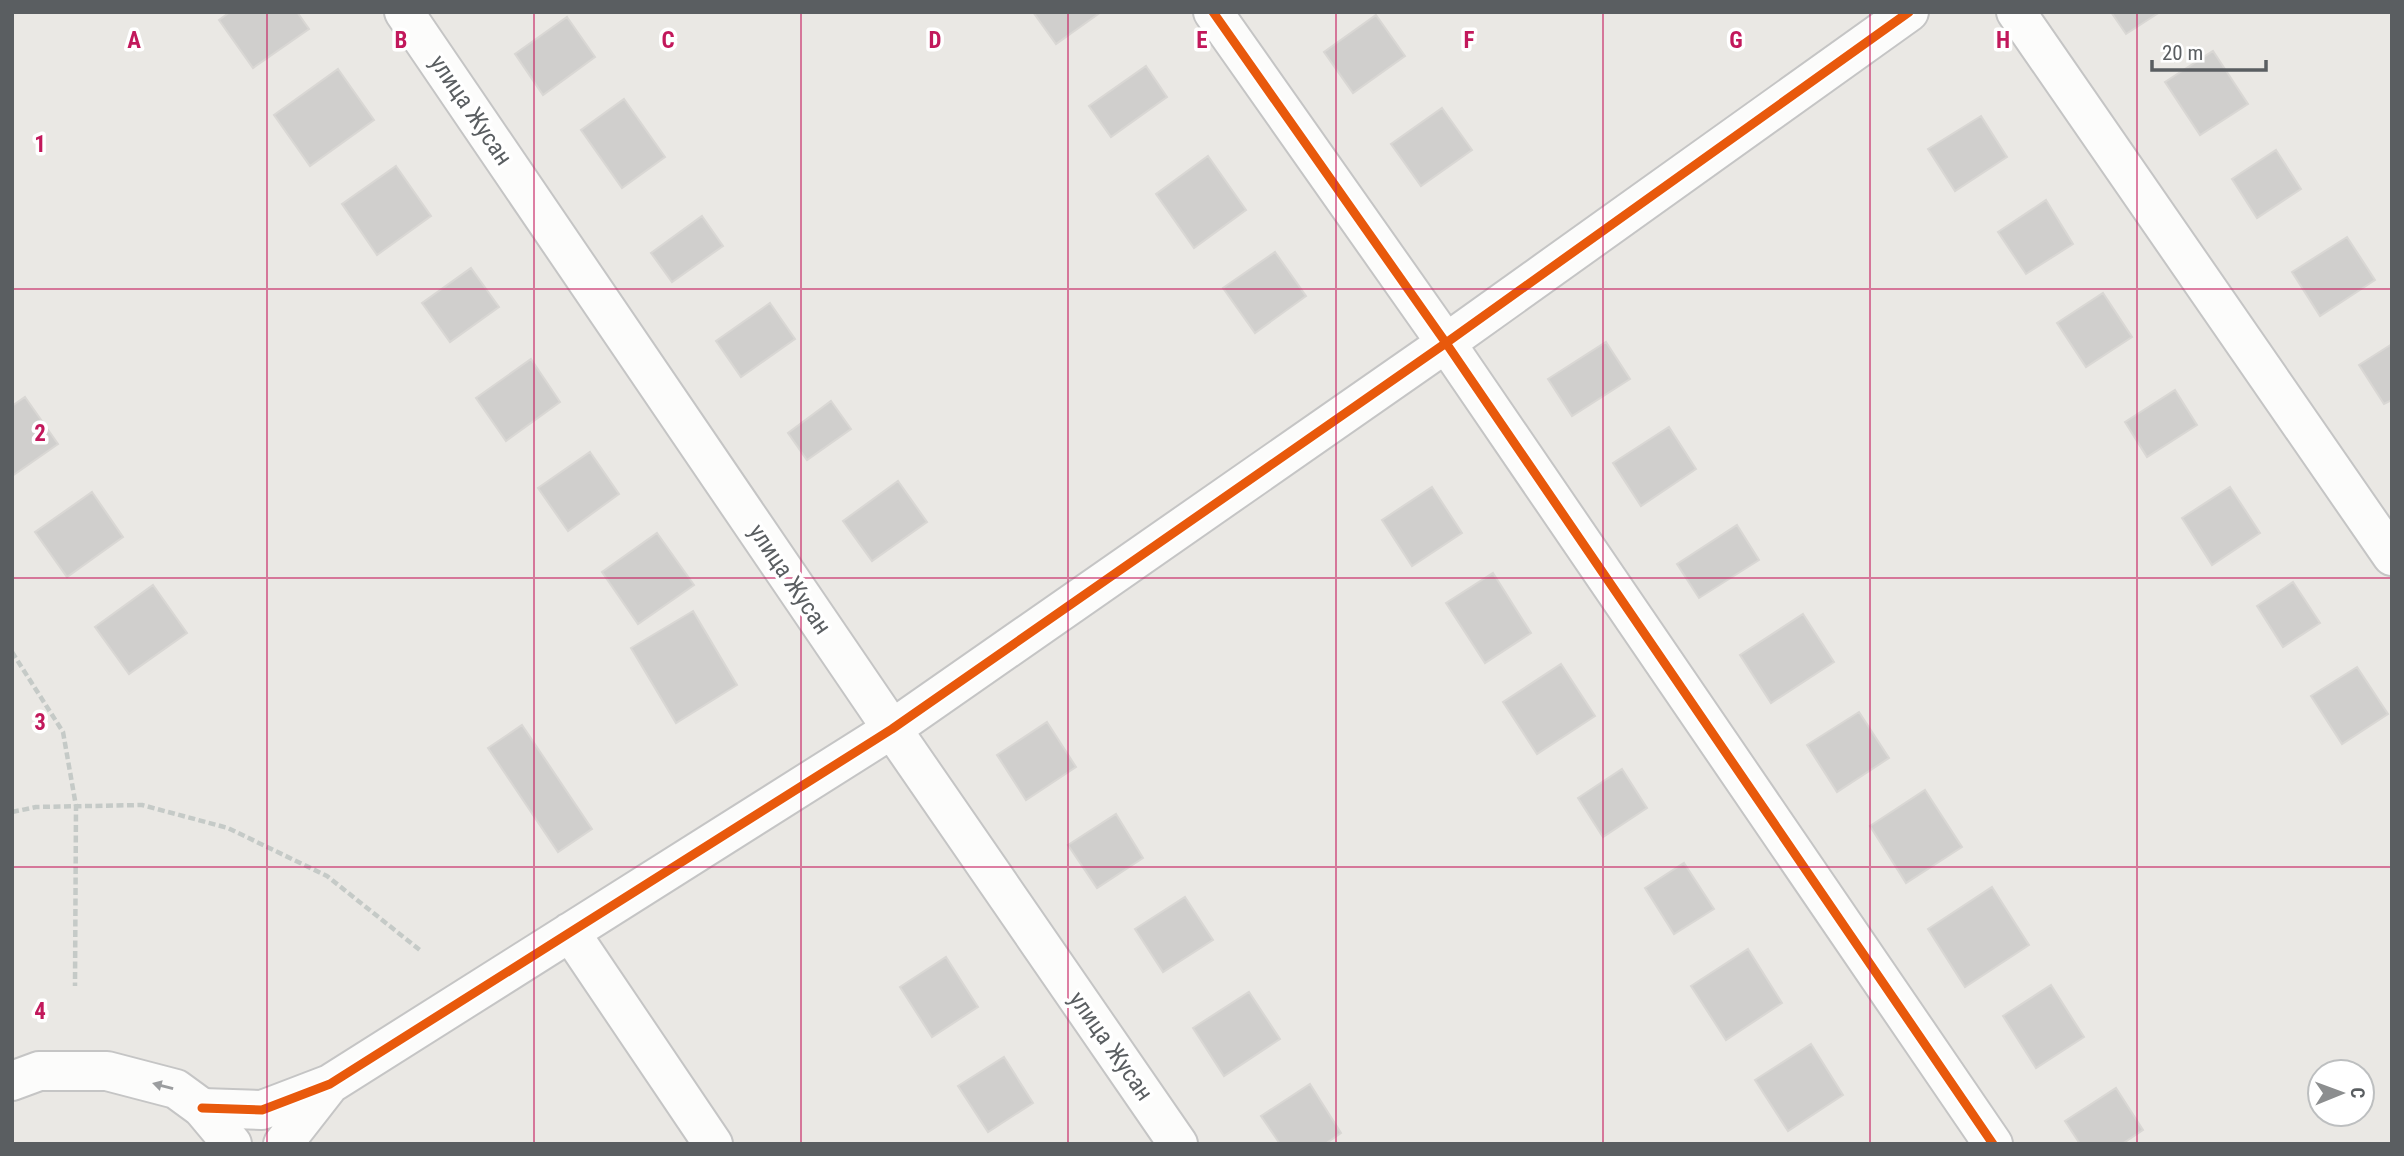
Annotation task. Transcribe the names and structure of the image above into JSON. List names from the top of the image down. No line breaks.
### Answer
{"streets":{"street":["улица Жусан"]},"scale_bar":"20 m","north":"right","grid":{"columns":["A","B","C","D","E","F","G","H"],"rows":["1","2","3","4"]}}
